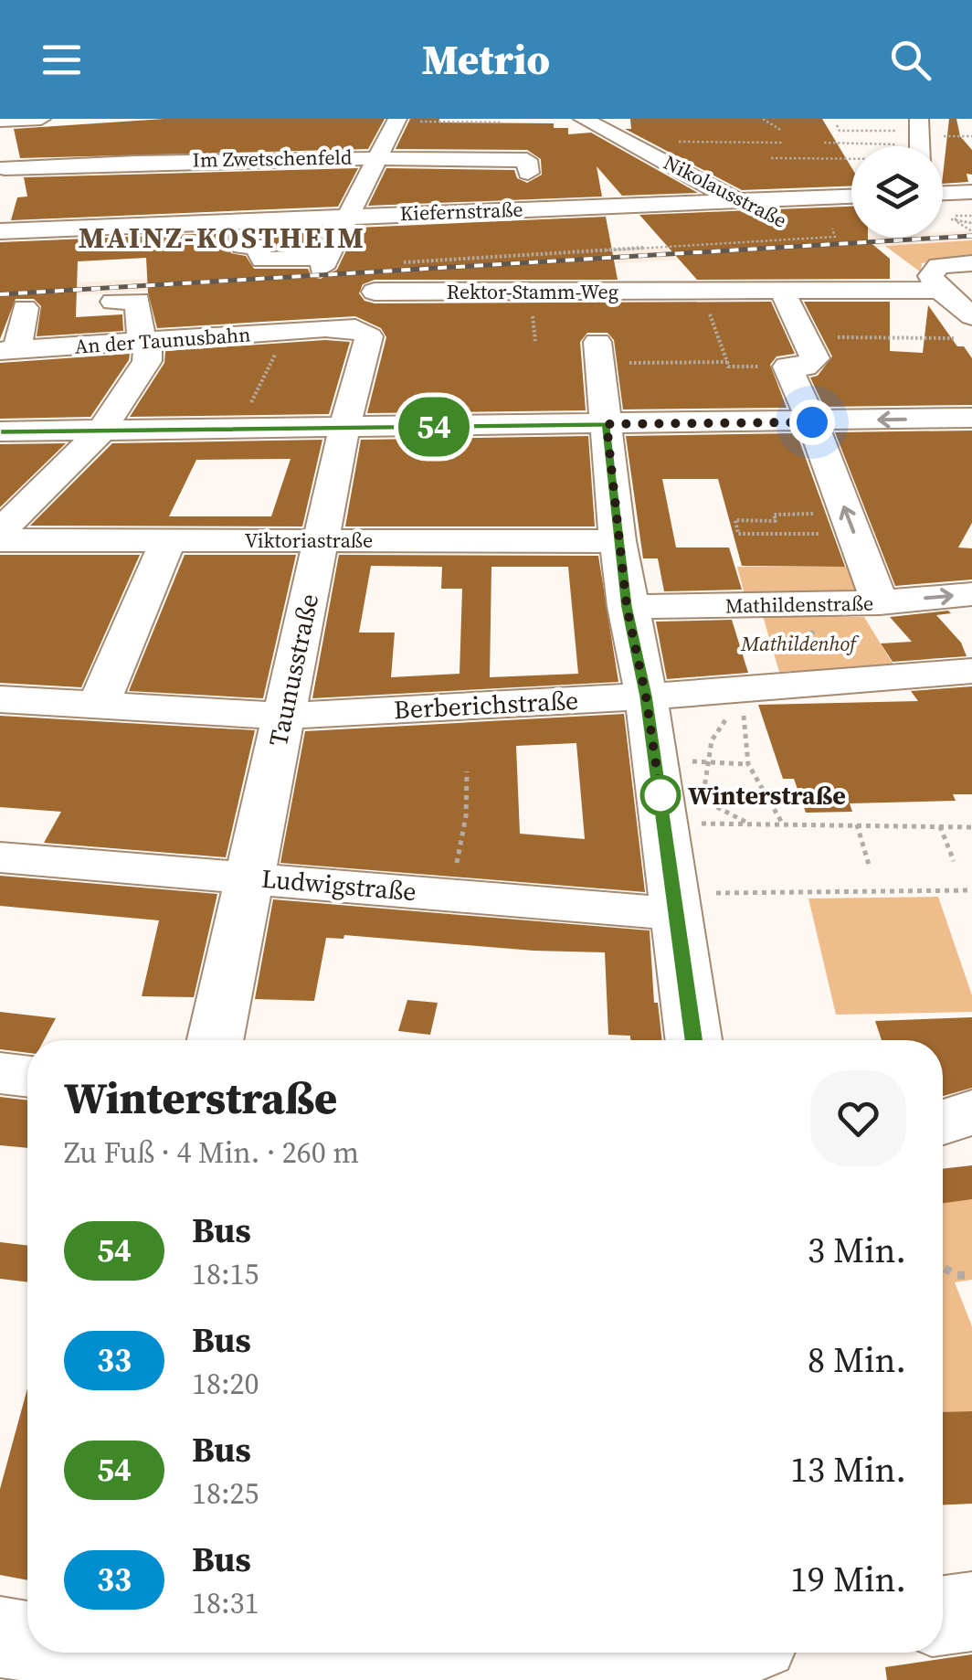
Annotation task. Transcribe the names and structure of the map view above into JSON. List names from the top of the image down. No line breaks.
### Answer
{"streets":{"street":["Im Zwetschenfeld","Nikolausstraße","Kiefernstraße","Rektor-Stamm-Weg","An der Taunusbahn","Viktoriastraße","Mathildenstraße","Taunusstraße","Berberichstraße","Ludwigstraße"]},"crossings":[["Nikolausstraße","Kiefernstraße"],["An der Taunusbahn","Taunusstraße"],["Viktoriastraße","Taunusstraße"],["Taunusstraße","Berberichstraße"],["Taunusstraße","Ludwigstraße"]],"districts":["MAINZ-KOSTHEIM"],"parks":["Mathildenhof"],"places":["Winterstraße"],"lines":["bus line 54"],"page":{"header":"Metrio","on_map":"54","heading":["Winterstraße","Zu Fuß · 4 Min. · 260 m"],"list":[{"mark":"54","name":"Bus","note":"18:15","value":"3 Min."},{"mark":"33","name":"Bus","note":"18:20","value":"8 Min."},{"mark":"54","name":"Bus","note":"18:25","value":"13 Min."},{"mark":"33","name":"Bus","note":"18:31","value":"19 Min."}]}}
